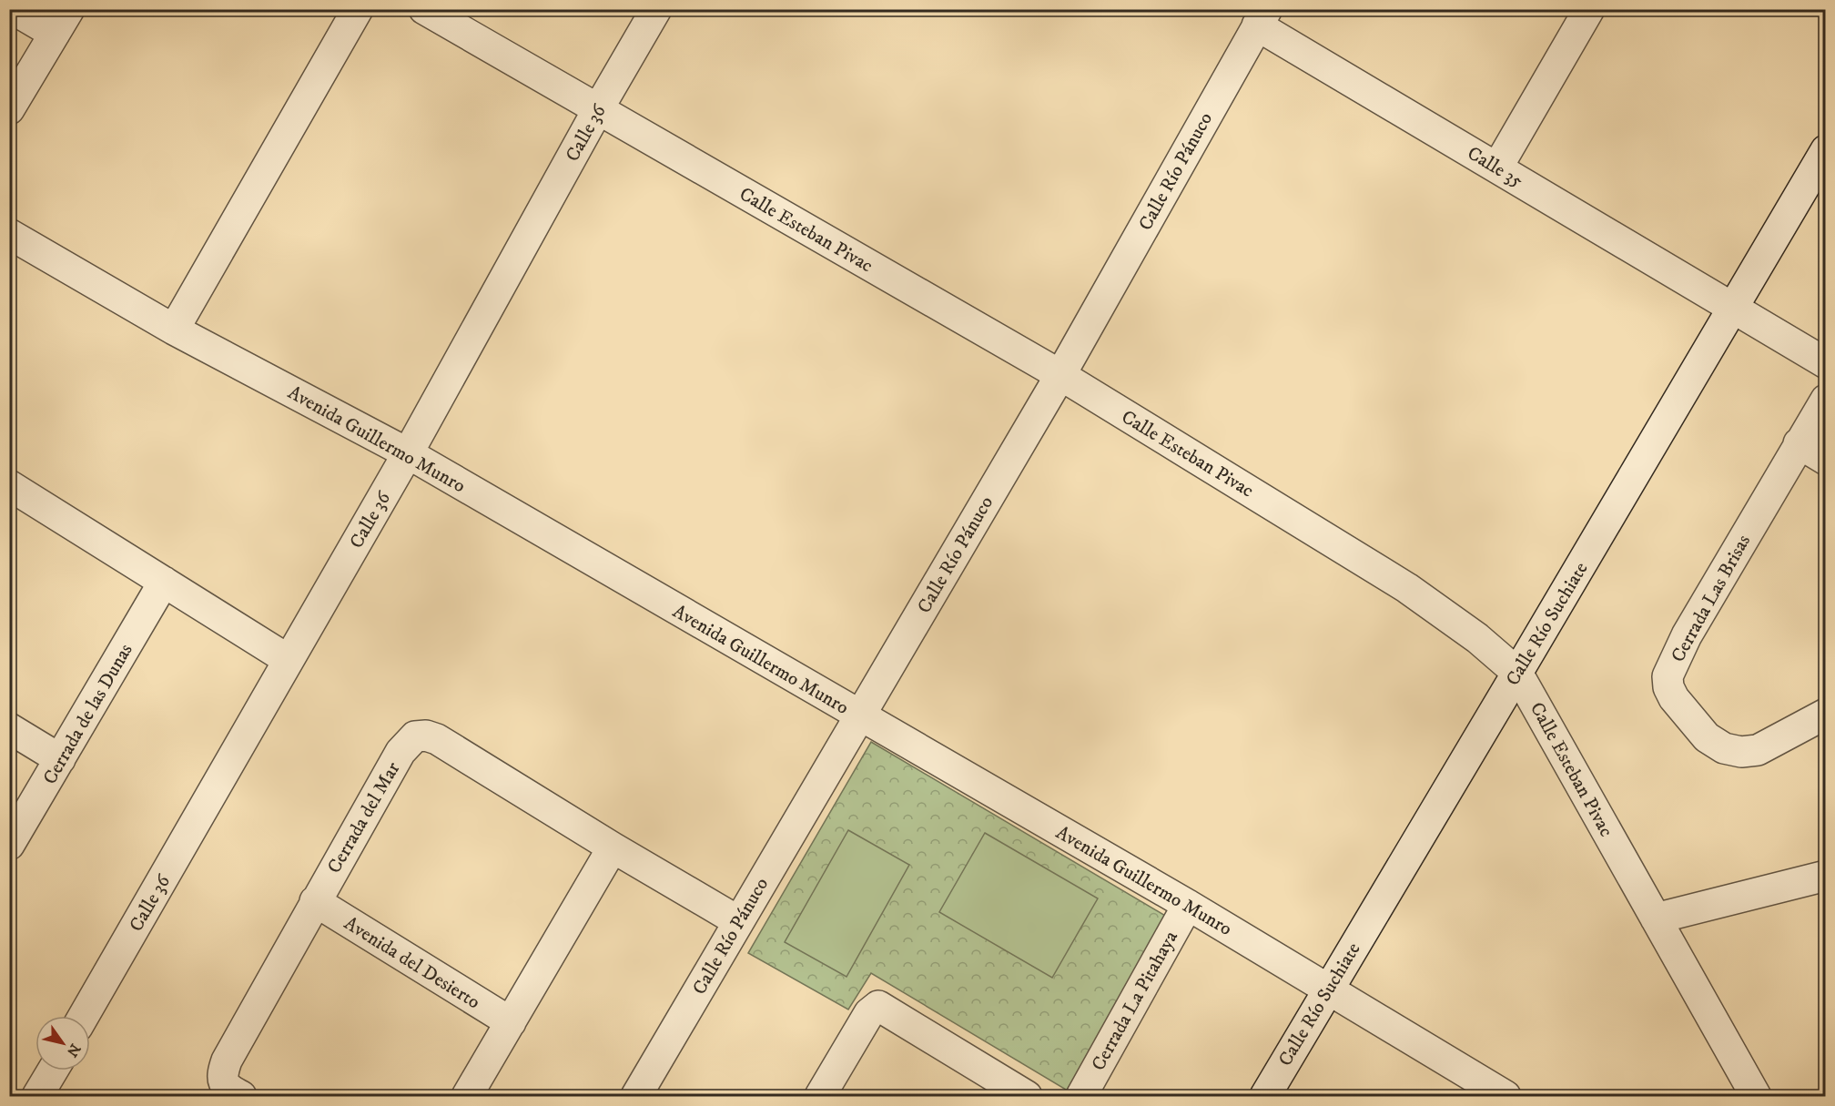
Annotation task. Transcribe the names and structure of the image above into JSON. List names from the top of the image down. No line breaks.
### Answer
{"streets":{"street":["Calle 36","Calle 35","Calle Río Pánuco","Calle Esteban Pivac","Avenida Guillermo Munro","Cerrada Las Brisas","Calle Río Suchiate","Cerrada de las Dunas","Cerrada del Mar","Avenida del Desierto","Cerrada La Pitahaya"]},"crossings":[["Calle 36","Calle Esteban Pivac"],["Calle 36","Avenida Guillermo Munro"],["Calle 35","Calle Río Pánuco"],["Calle 35","Calle Río Suchiate"],["Calle Río Pánuco","Calle Esteban Pivac"],["Calle Río Pánuco","Avenida Guillermo Munro"],["Calle Río Pánuco","Cerrada del Mar"],["Calle Esteban Pivac","Calle Río Suchiate"],["Avenida Guillermo Munro","Calle Río Suchiate"],["Avenida Guillermo Munro","Cerrada La Pitahaya"],["Cerrada del Mar","Avenida del Desierto"]],"north":"bottom right"}
